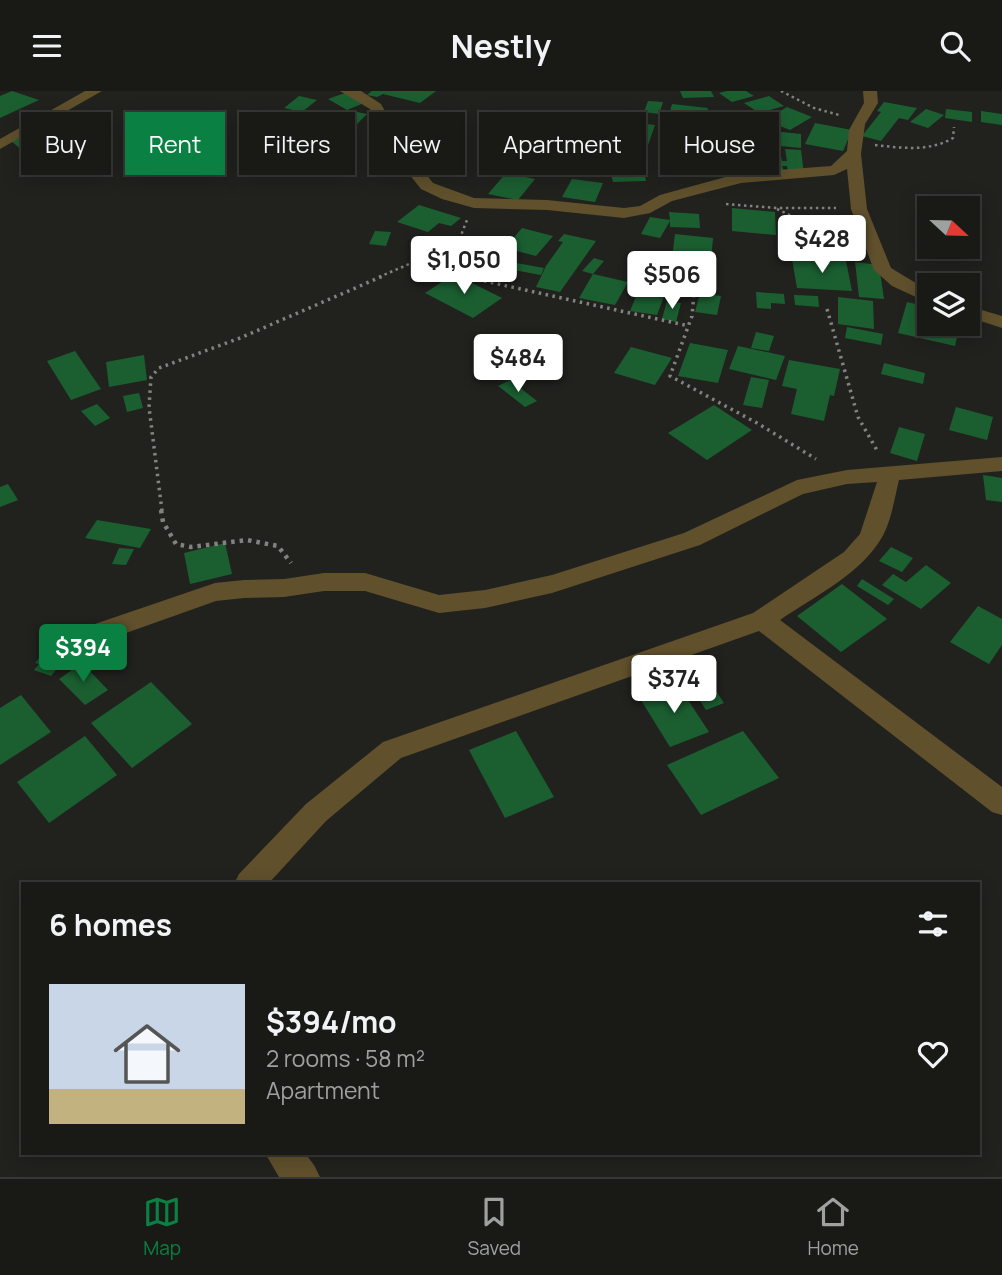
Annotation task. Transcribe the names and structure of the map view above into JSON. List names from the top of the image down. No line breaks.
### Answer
{"north":"right","page":{"header":"Nestly","chip":["Buy","Rent","Filters","New","Apartment","House"],"price":["$428","$1,050","$506","$484","$394","$374"],"heading":"6 homes","list":[{"name":"$394/mo","note":"2 rooms · 58 m² · Apartment"}],"tabs":["Map","Saved","Home"]}}
